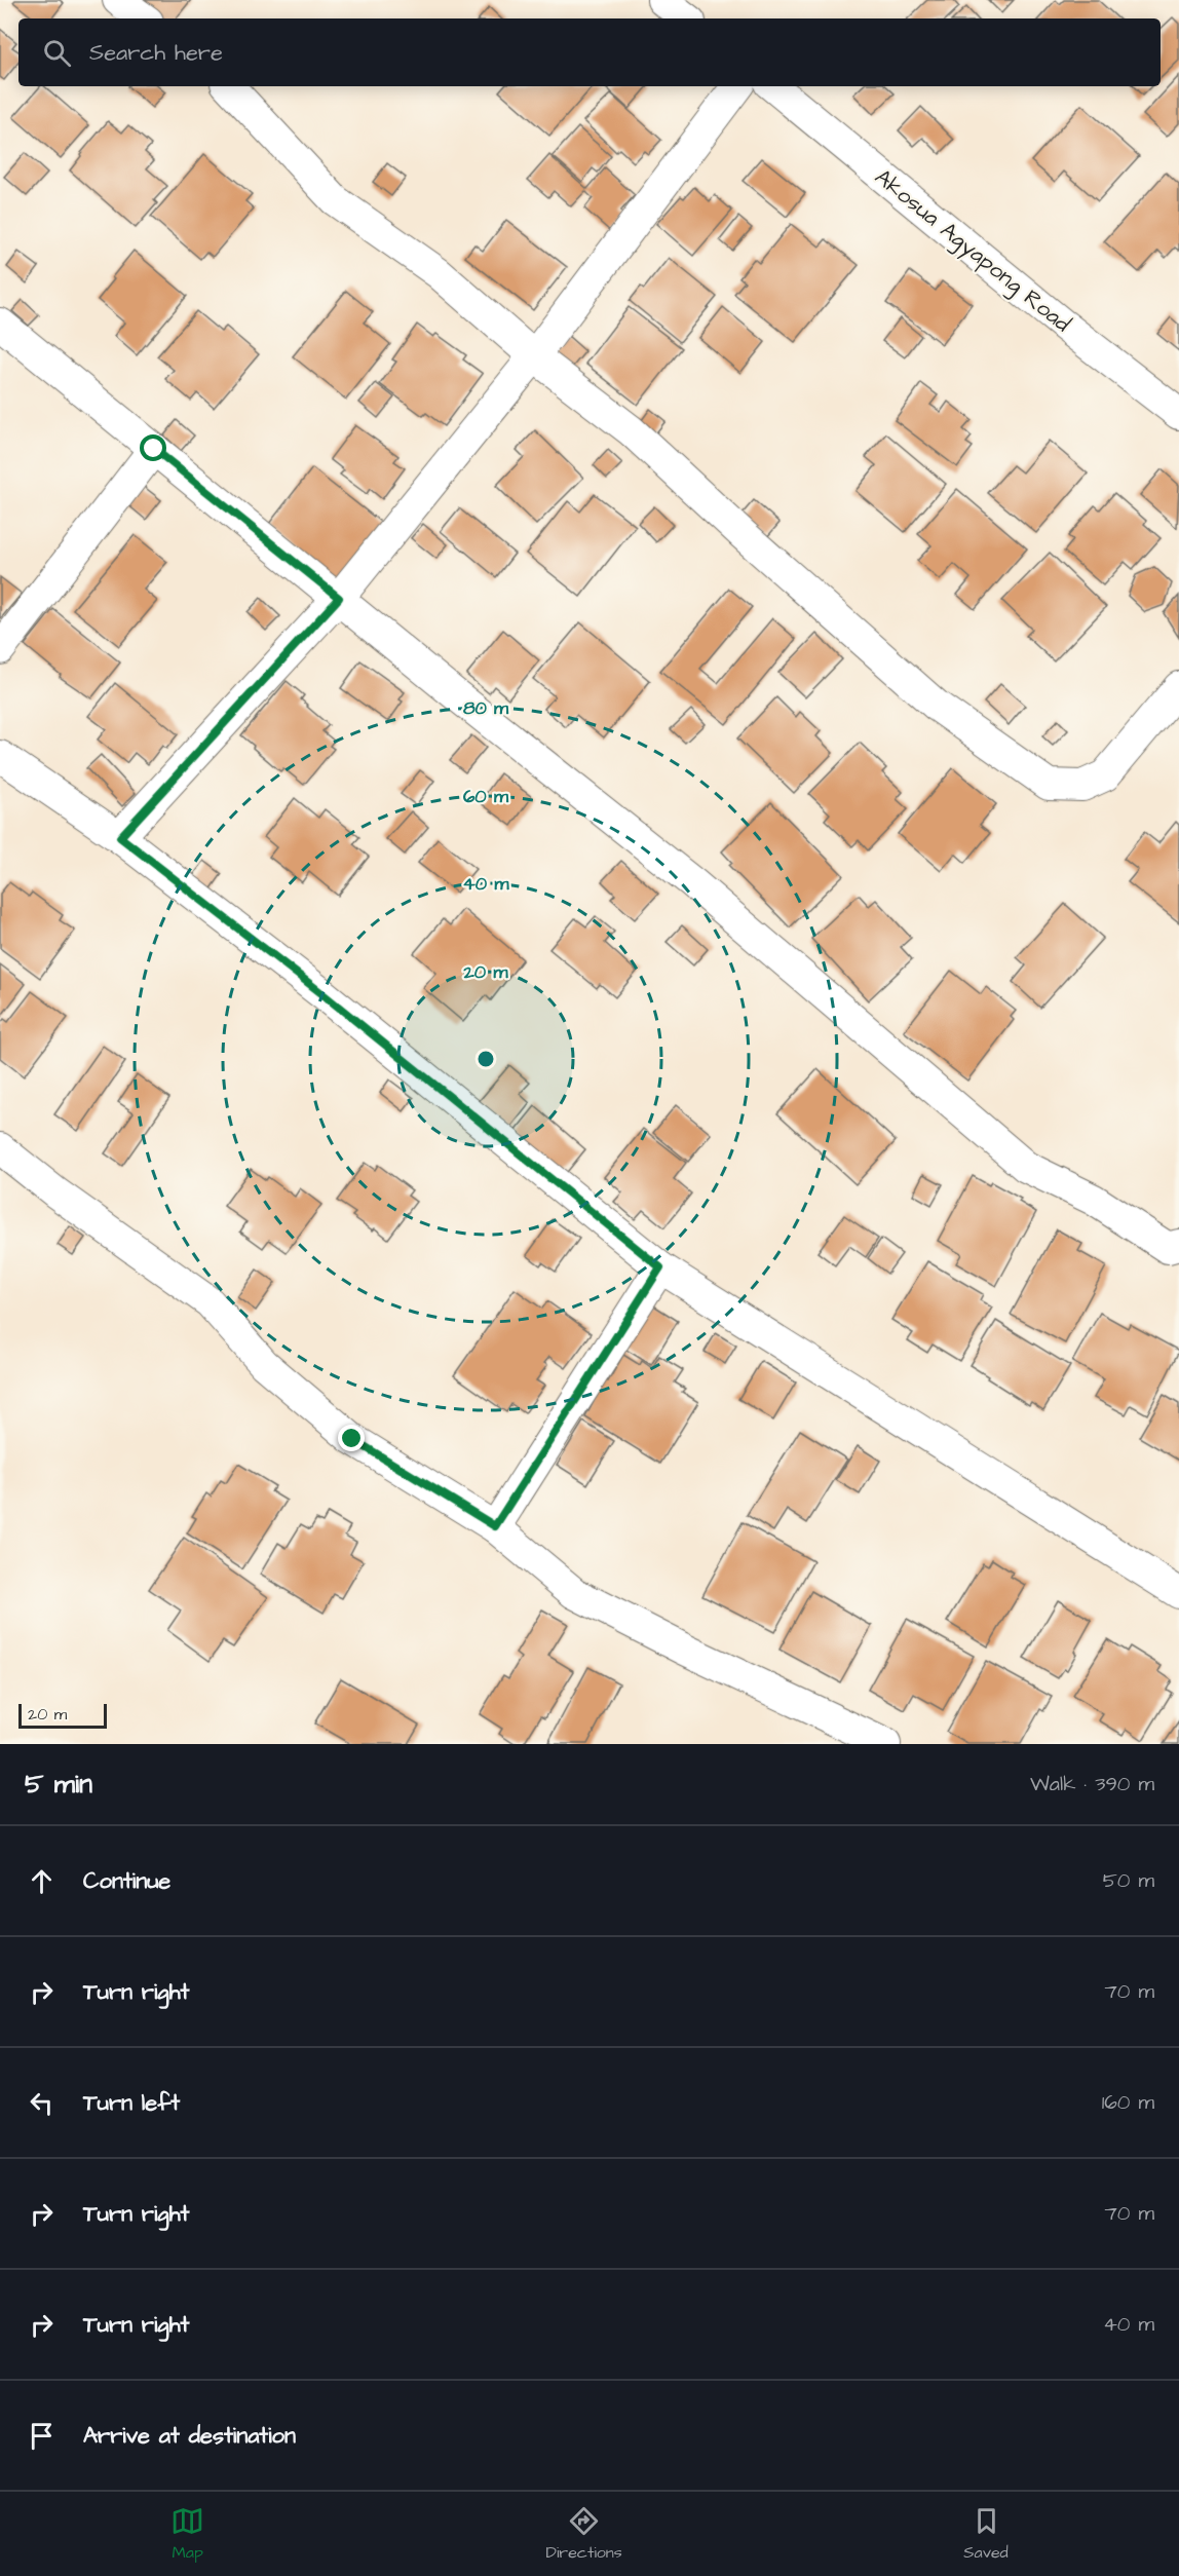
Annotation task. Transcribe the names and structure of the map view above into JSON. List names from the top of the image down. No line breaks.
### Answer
{"streets":{"street":["Akosua Agyapong Road"]},"scale_bar":"20 m","page":{"search":"Search here","scale":"20 m","heading":["5 min","Walk · 390 m"],"list":[["Continue","50 m"],["Turn right","70 m"],["Turn left","160 m"],["Turn right","70 m"],["Turn right","40 m"],"Arrive at destination"],"nav":["Map","Directions","Saved"]},"rings":["80 m","60 m","40 m","20 m"]}
